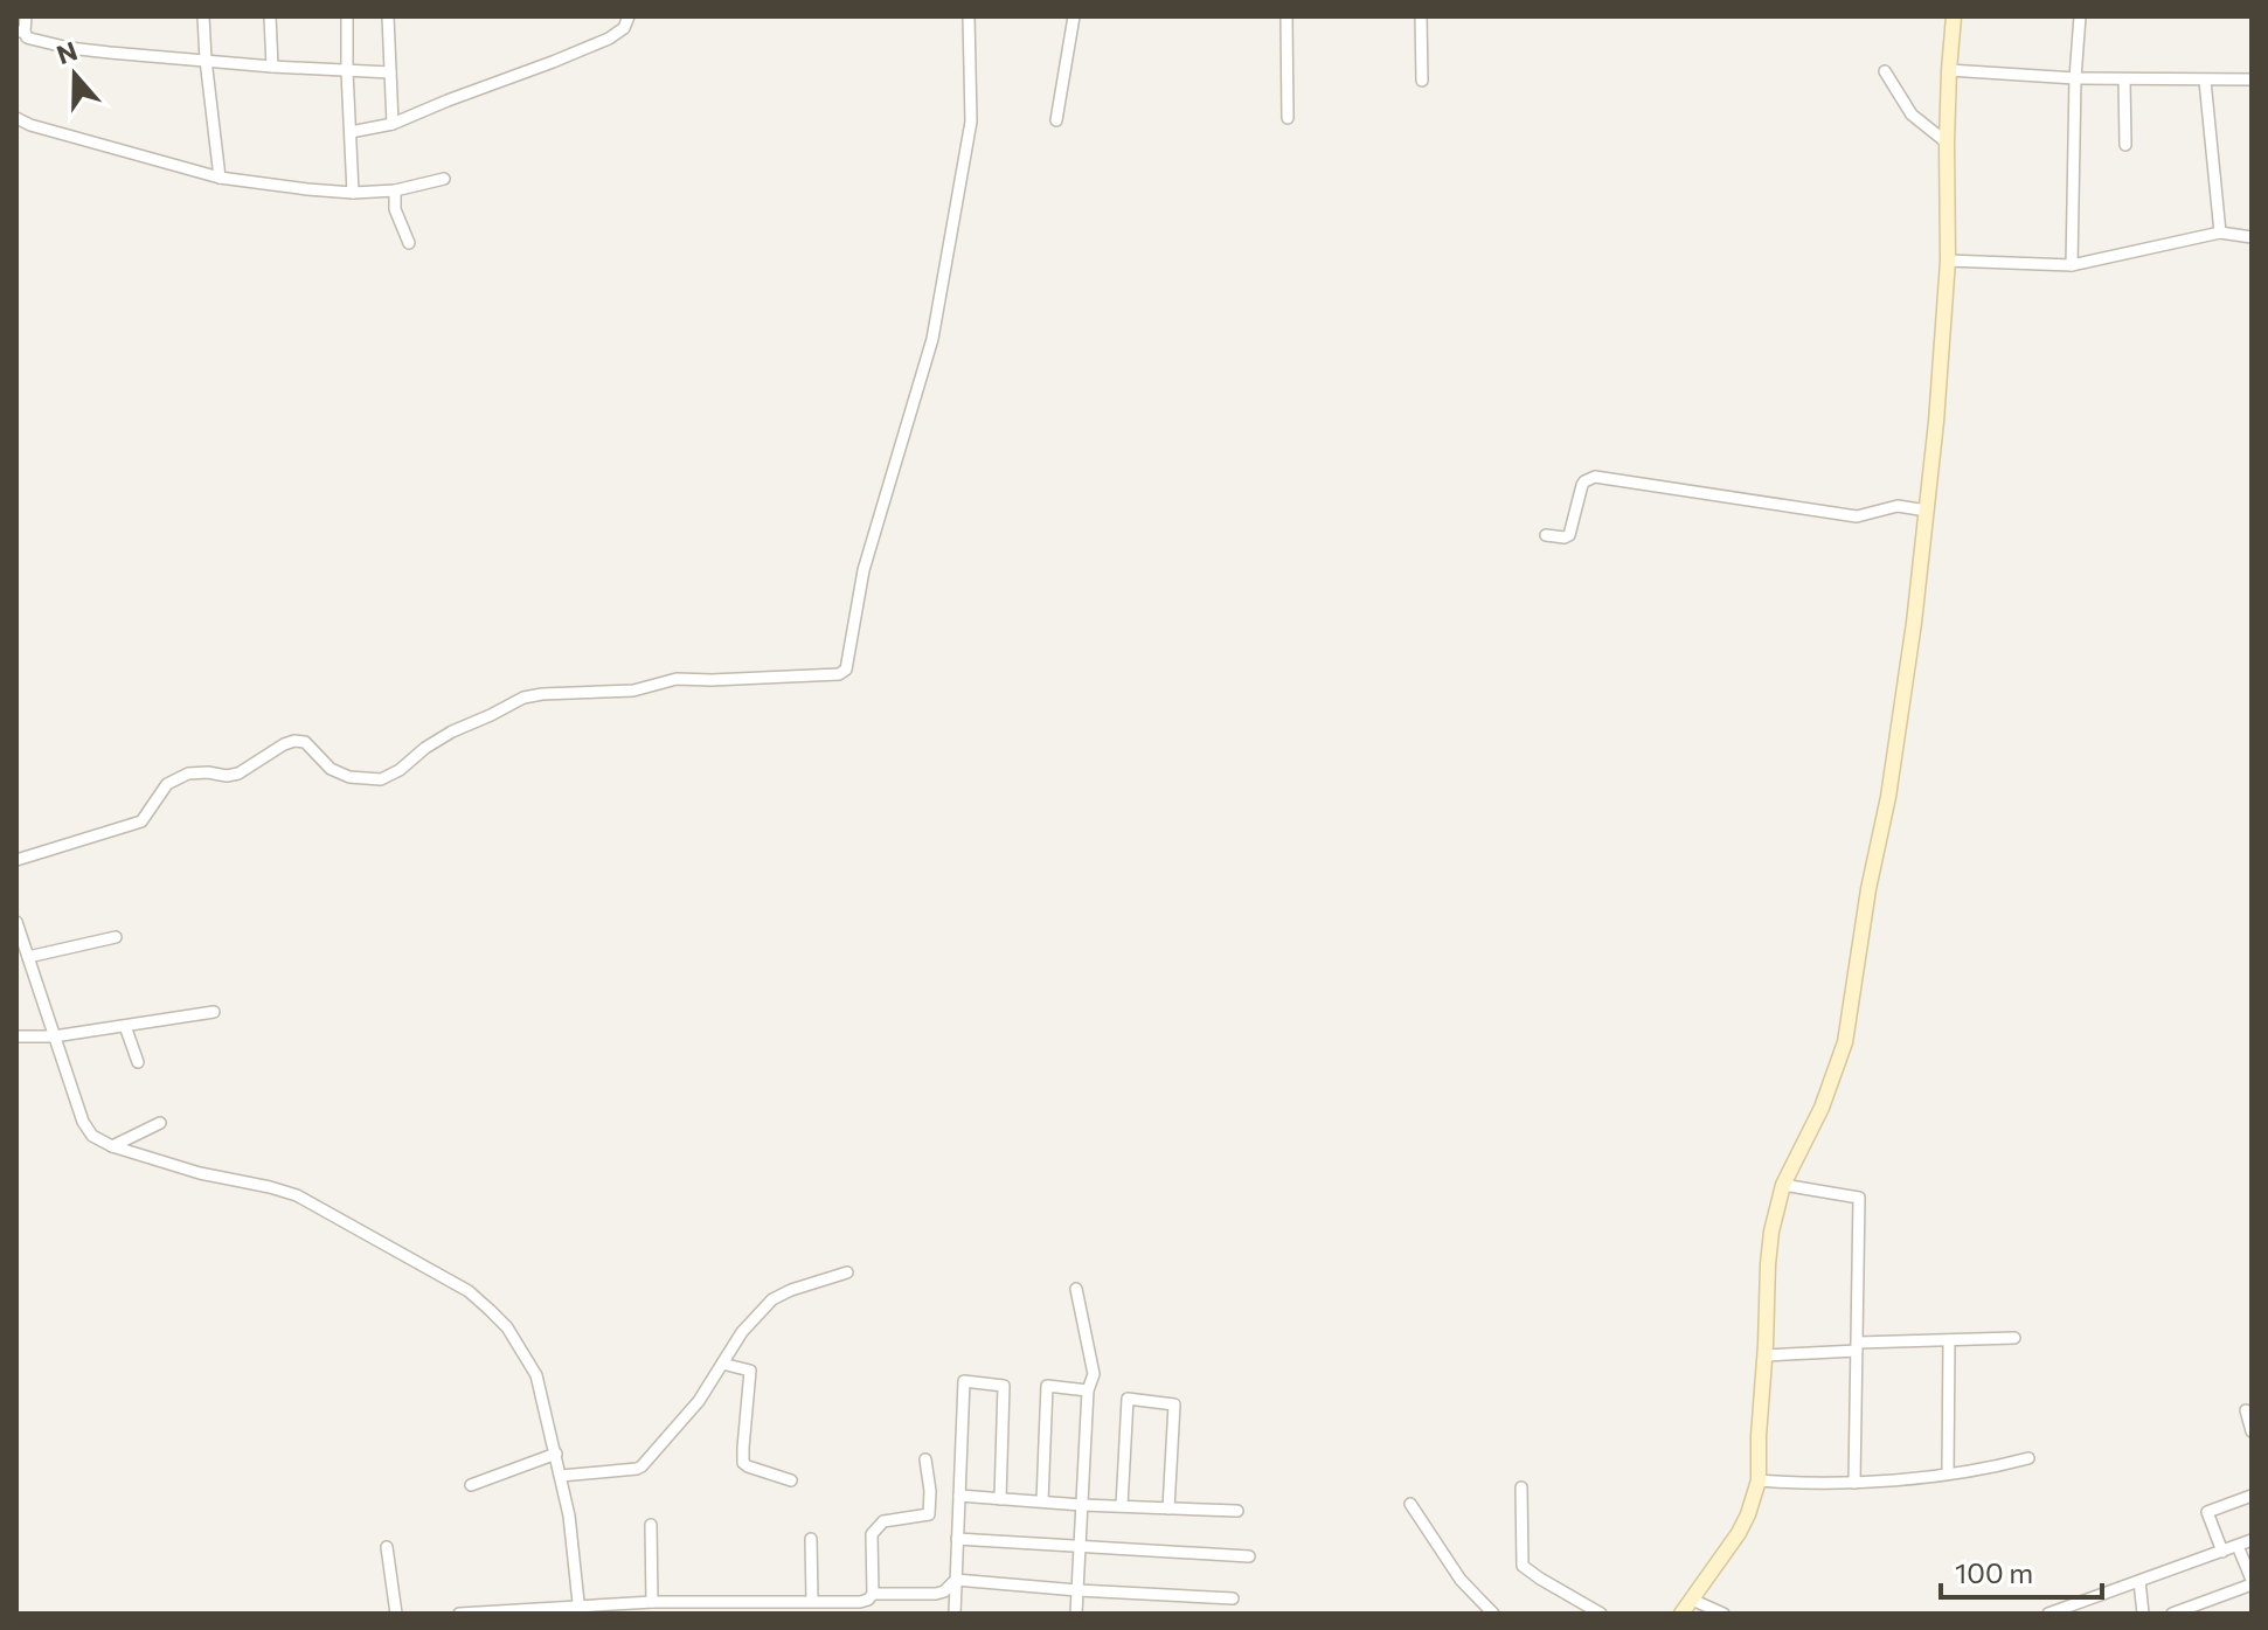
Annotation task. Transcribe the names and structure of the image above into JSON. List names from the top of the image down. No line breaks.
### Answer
{"scale_bar":"100 m","north":"top"}
